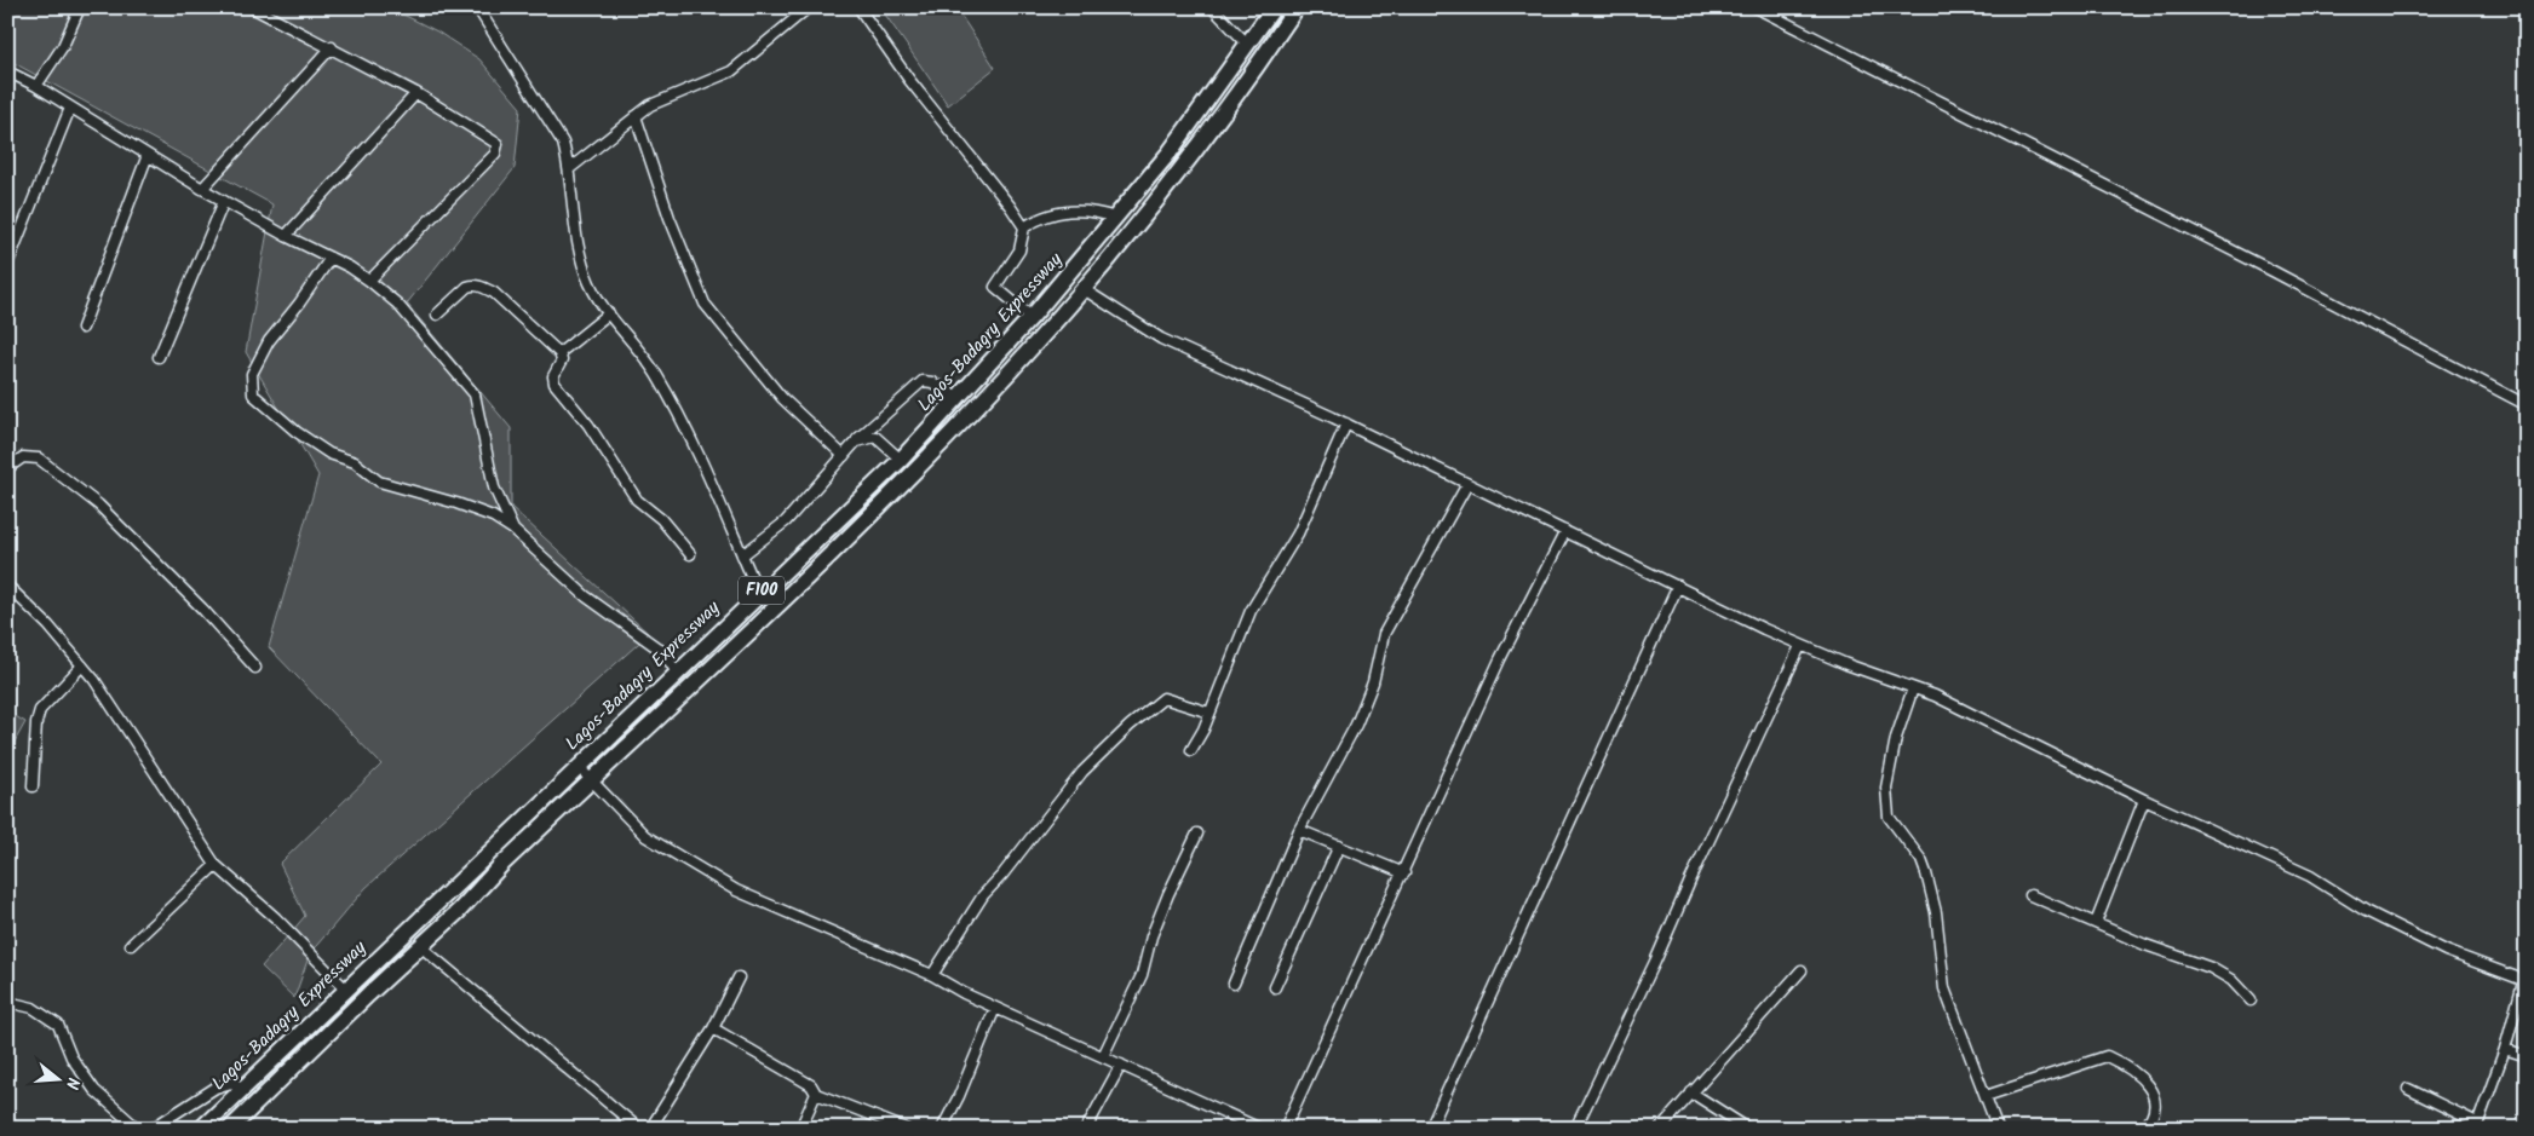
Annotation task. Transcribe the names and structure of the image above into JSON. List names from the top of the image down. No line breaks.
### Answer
{"streets":{"highway":["Lagos-Badagry Expressway","F100"]},"north":"right"}
